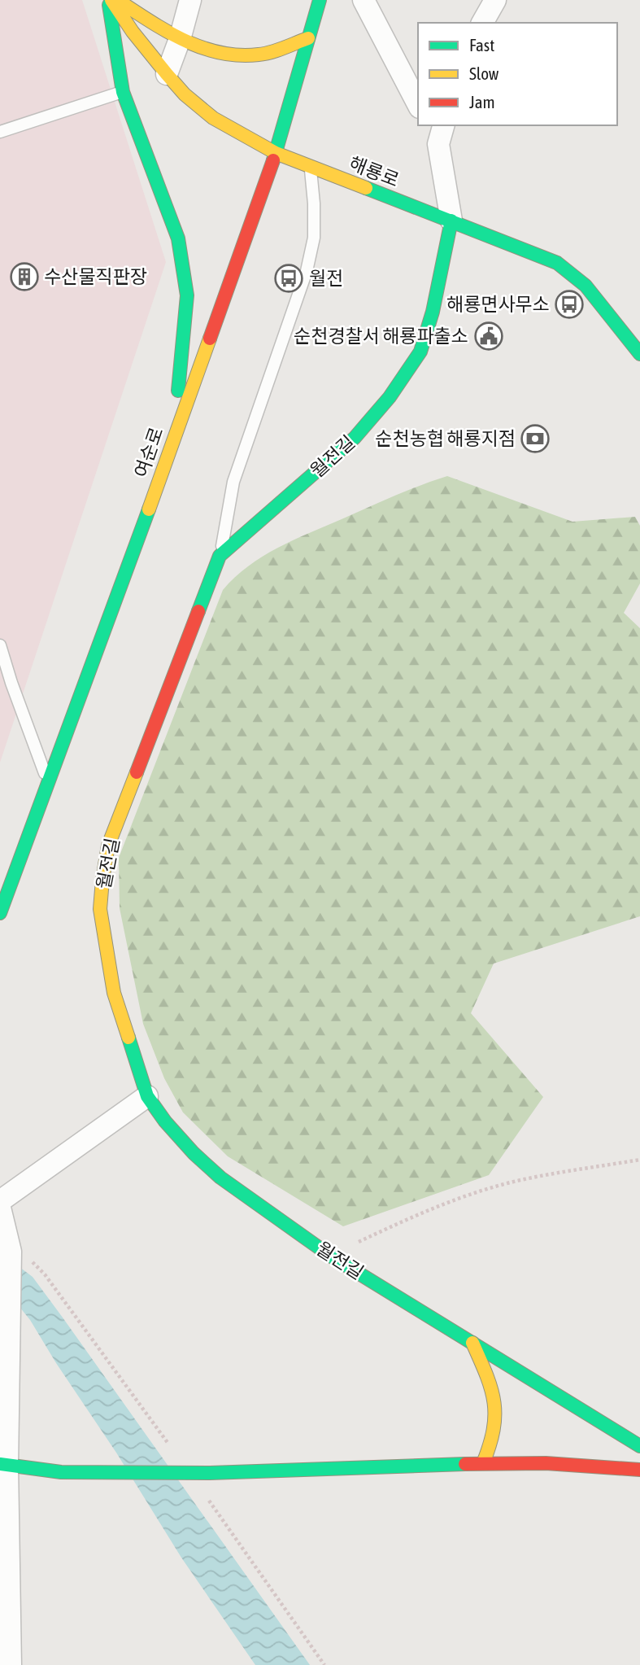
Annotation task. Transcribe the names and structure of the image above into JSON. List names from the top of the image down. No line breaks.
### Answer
{"streets":{"street":["해룡로","여순로","월전길"]},"crossings":[["해룡로","여순로"],["해룡로","월전길"]],"places":{"building":["수산물직판장"],"bus stop":["월전","해룡면사무소"],"public building":["순천경찰서 해룡파출소"],"bank":["순천농협 해룡지점"]},"legend":["Fast","Slow","Jam"]}
